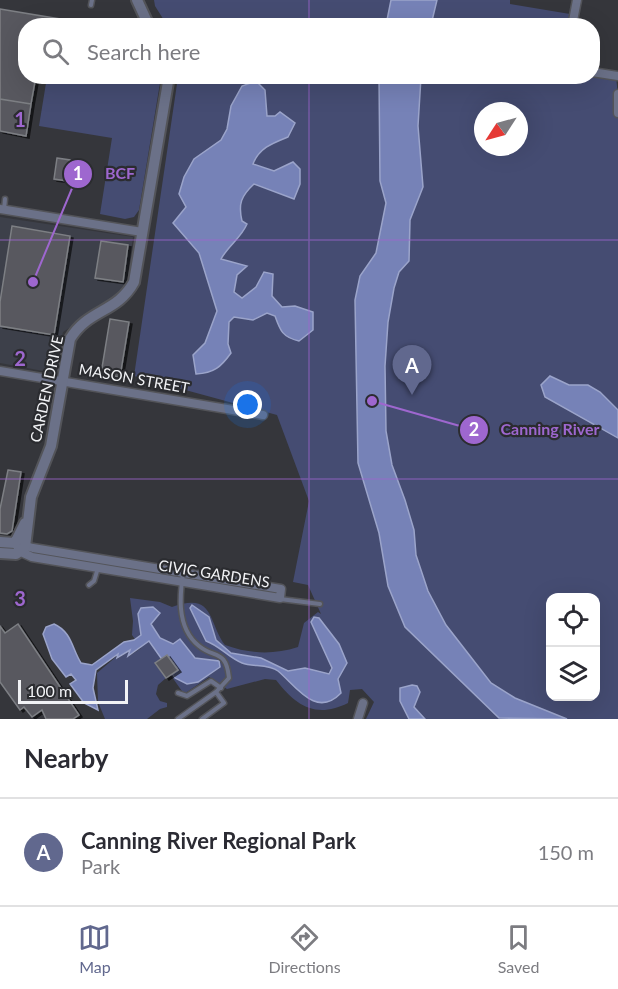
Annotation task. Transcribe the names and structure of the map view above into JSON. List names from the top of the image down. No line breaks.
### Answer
{"streets":{"street":["MASON STREET","CARDEN DRIVE","CIVIC GARDENS"]},"crossings":[["MASON STREET","CARDEN DRIVE"],["CARDEN DRIVE","CIVIC GARDENS"]],"places":["BCF","Canning River"],"scale_bar":"100 m","north":"bottom left","page":{"search":"Search here","pins":"A","scale":"100 m","heading":"Nearby","list":[{"mark":"A","name":"Canning River Regional Park","note":"Park","value":"150 m"}],"nav":["Map","Directions","Saved"]},"grid":{"rows":["1","2","3"]}}
